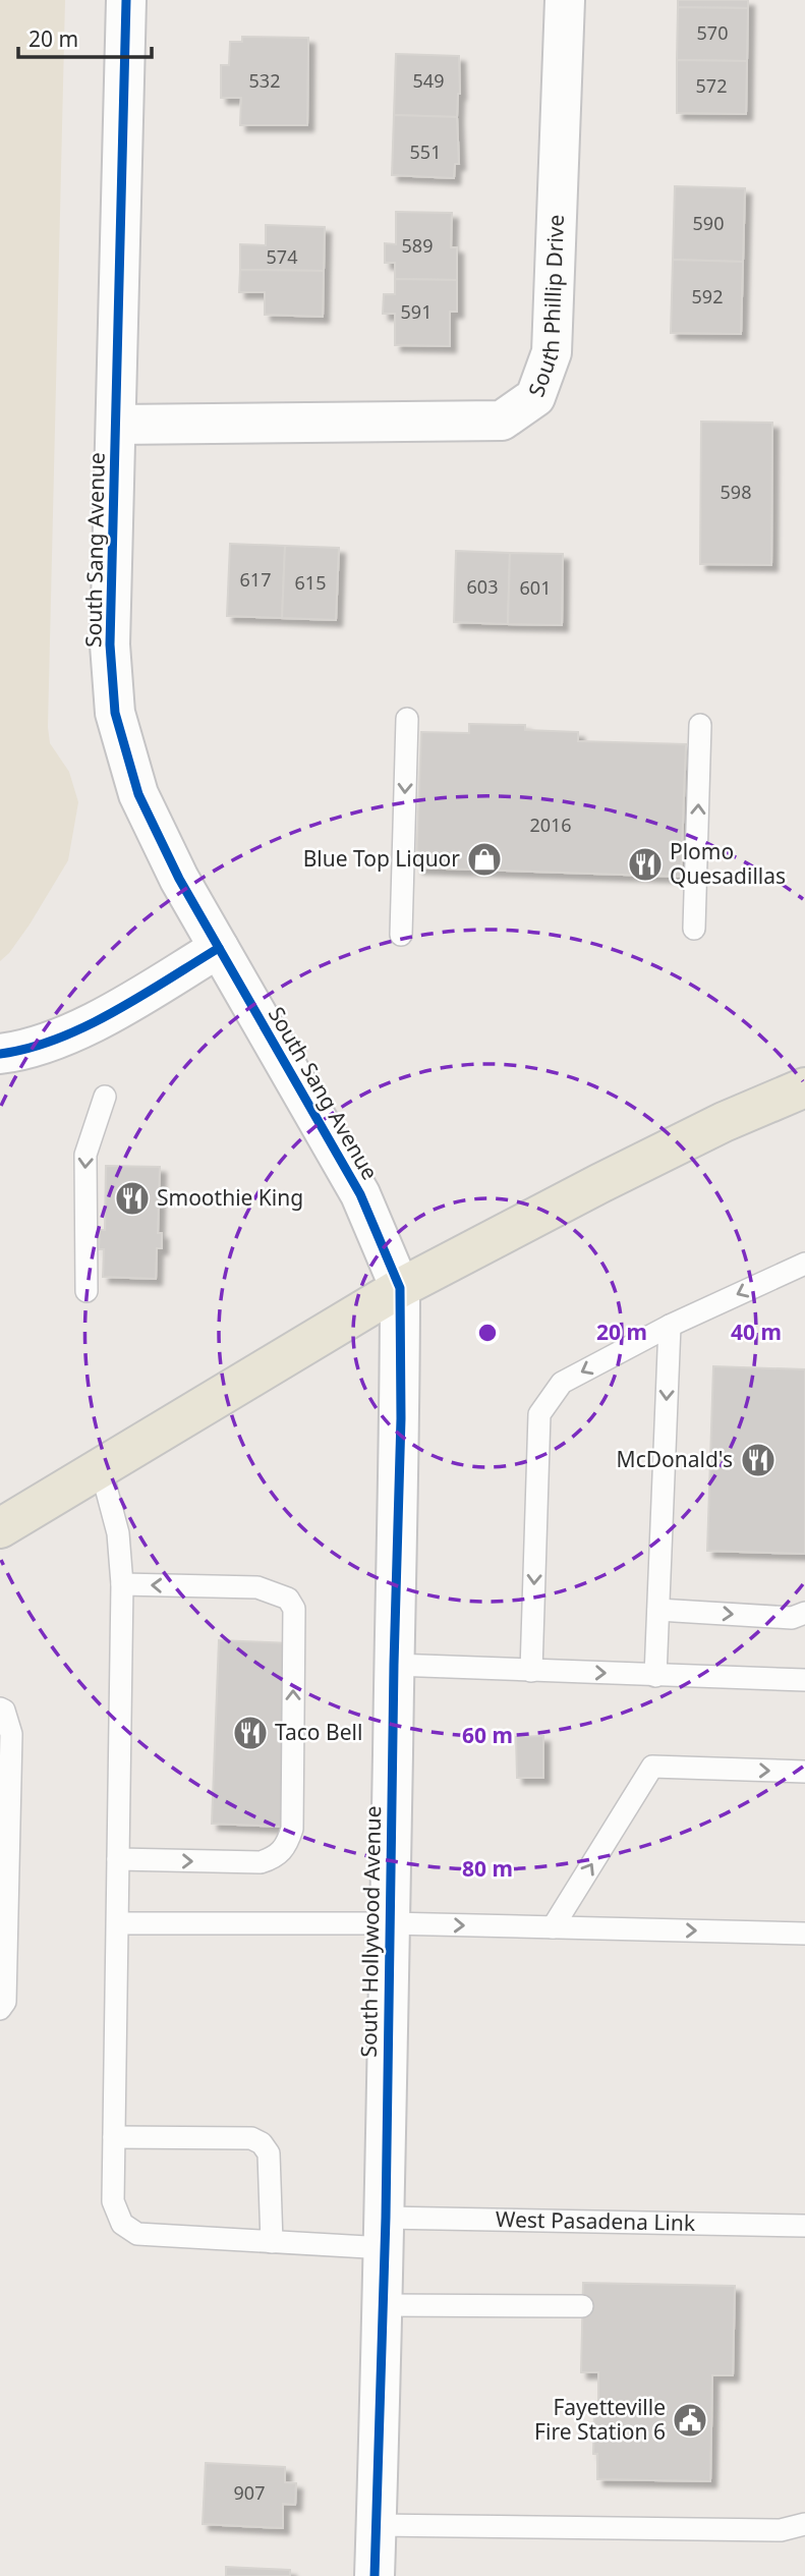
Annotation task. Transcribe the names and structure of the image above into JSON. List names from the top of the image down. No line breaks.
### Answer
{"streets":{"street":["South Phillip Drive","South Sang Avenue","South Hollywood Avenue"],"lane":["West Pasadena Link"]},"crossings":[["South Phillip Drive","South Sang Avenue"],["South Sang Avenue","South Hollywood Avenue"],["South Hollywood Avenue","West Pasadena Link"]],"places":{"shop":["Blue Top Liquor"],"restaurant":["Plomo Quesadillas","Smoothie King","McDonald's","Taco Bell"],"public building":["Fayetteville Fire Station 6"]},"house_numbers":["570","532","549","572","551","590","589","574","592","591","598","617","615","603","601","2016","907"],"scale_bar":"20 m","rings":["20 m","40 m","60 m","80 m"]}
